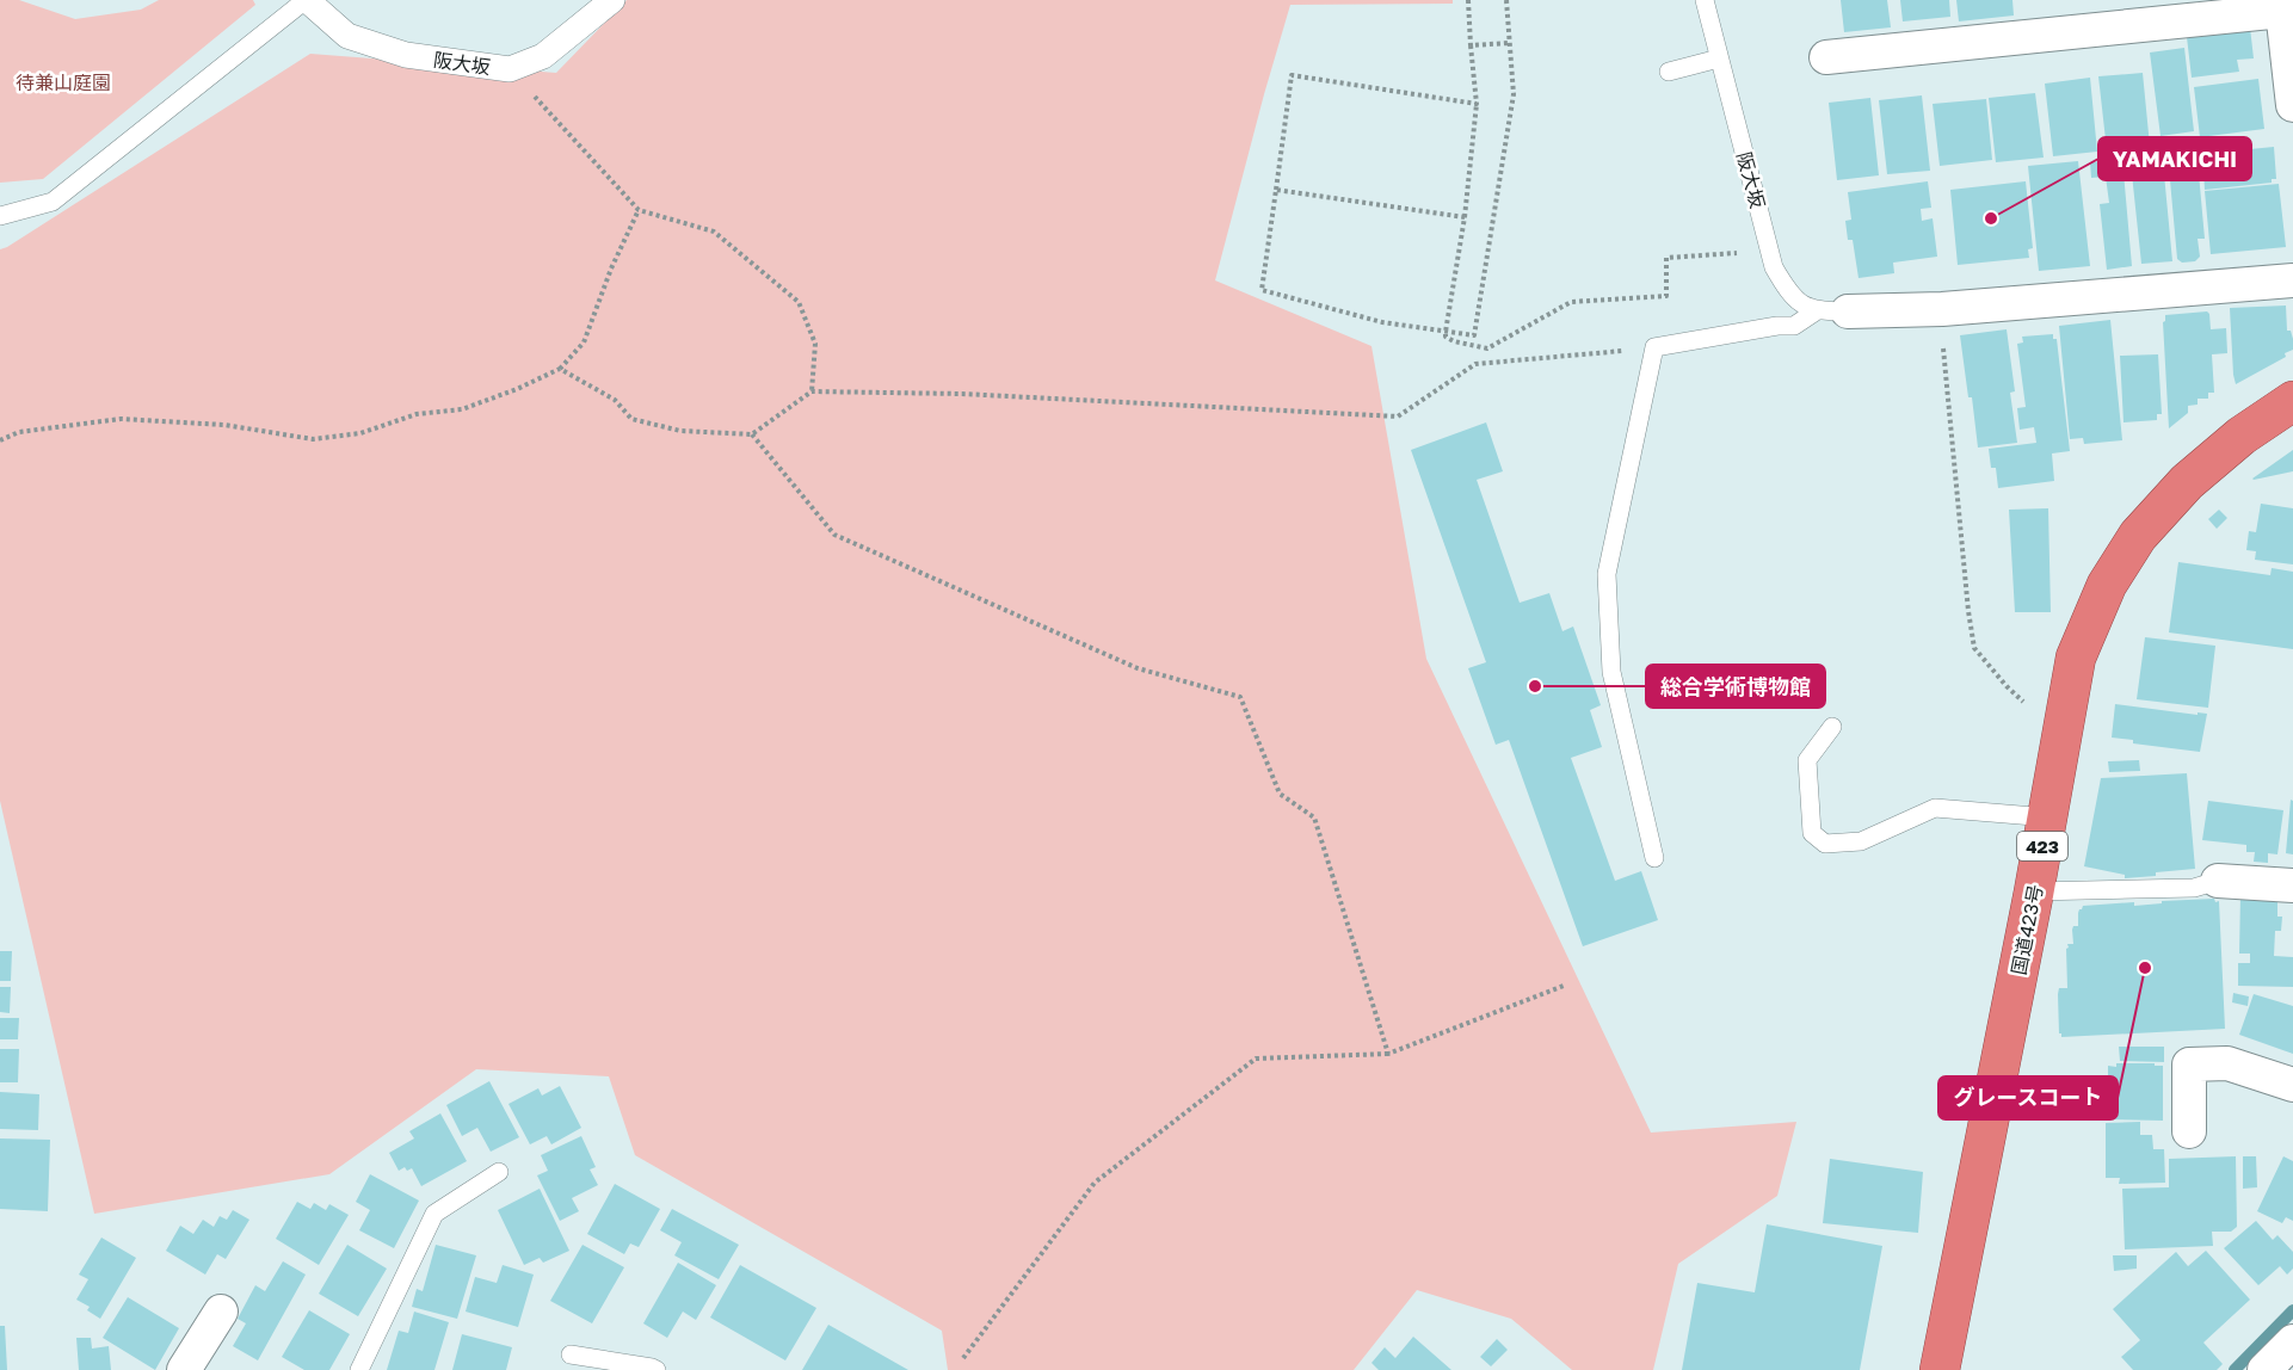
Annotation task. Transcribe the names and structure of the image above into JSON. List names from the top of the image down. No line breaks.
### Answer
{"streets":{"highway":["423","国道423号"],"street":["阪大坂"]},"parks":["待兼山庭園"],"places":["YAMAKICHI","総合学術博物館","グレースコート"]}
